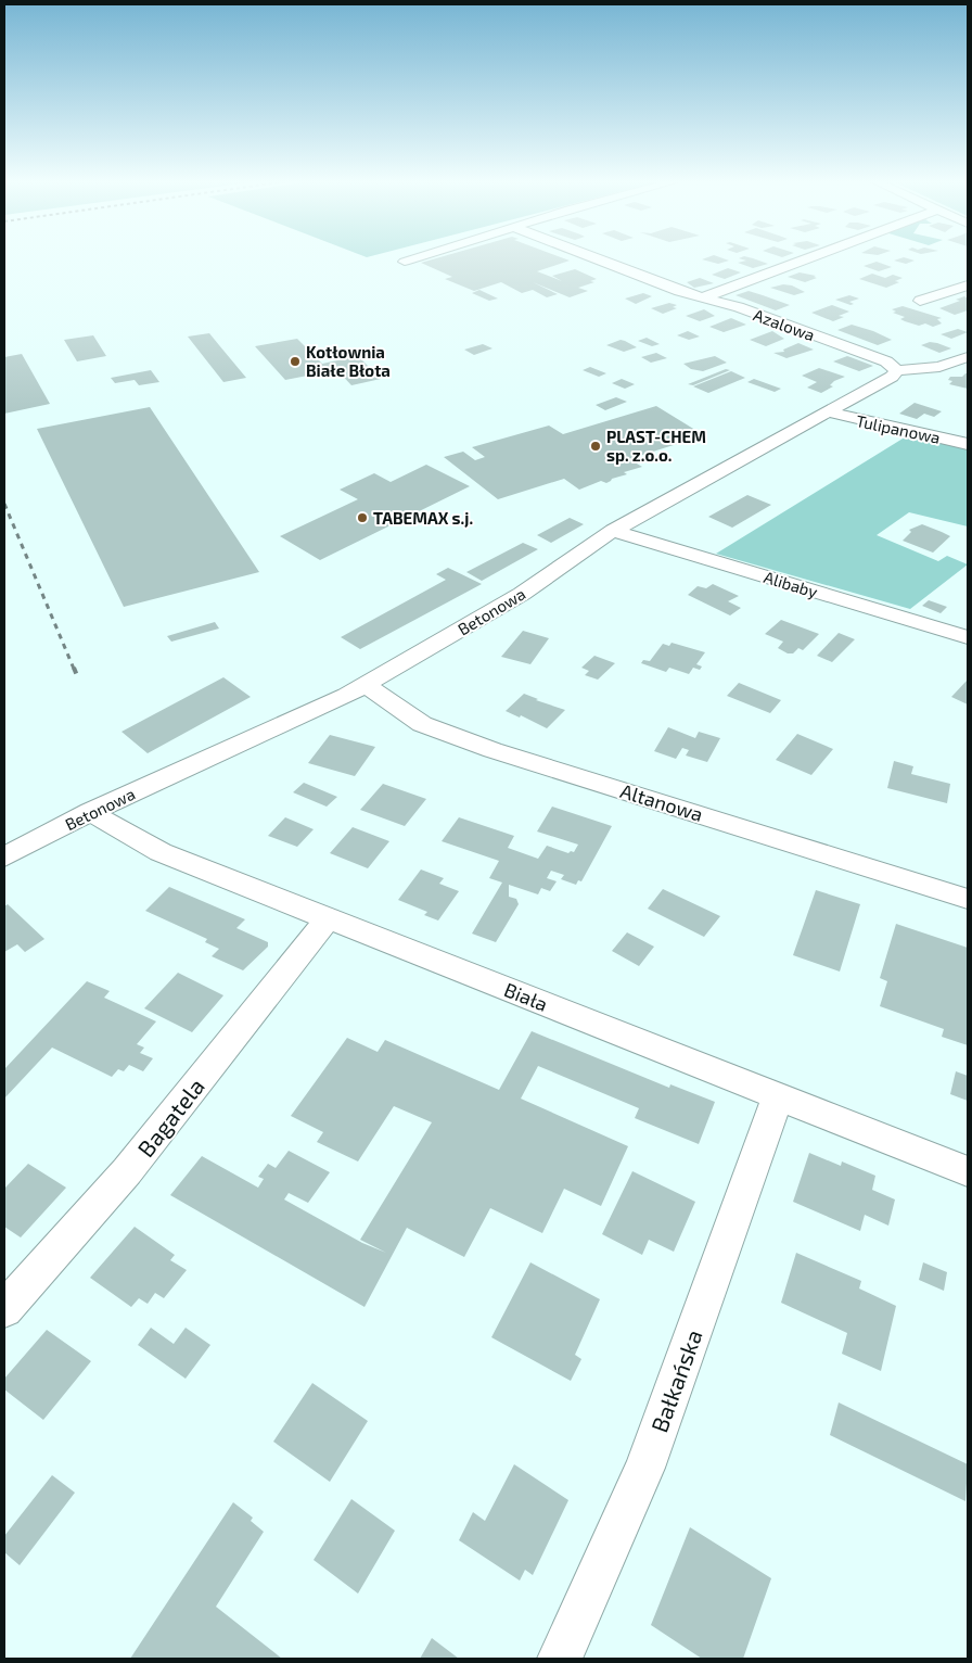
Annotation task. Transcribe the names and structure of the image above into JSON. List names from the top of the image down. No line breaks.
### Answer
{"streets":{"street":["Azalowa","Tulipanowa","Alibaby","Betonowa","Altanowa","Biała","Bagatela","Bałkańska"]},"crossings":[["Azalowa","Betonowa"],["Tulipanowa","Betonowa"],["Alibaby","Betonowa"],["Betonowa","Altanowa"],["Betonowa","Biała"],["Biała","Bagatela"],["Biała","Bałkańska"]],"places":["Kotłownia Białe Błota","PLAST-CHEM sp. z.o.o.","TABEMAX s.j."]}
